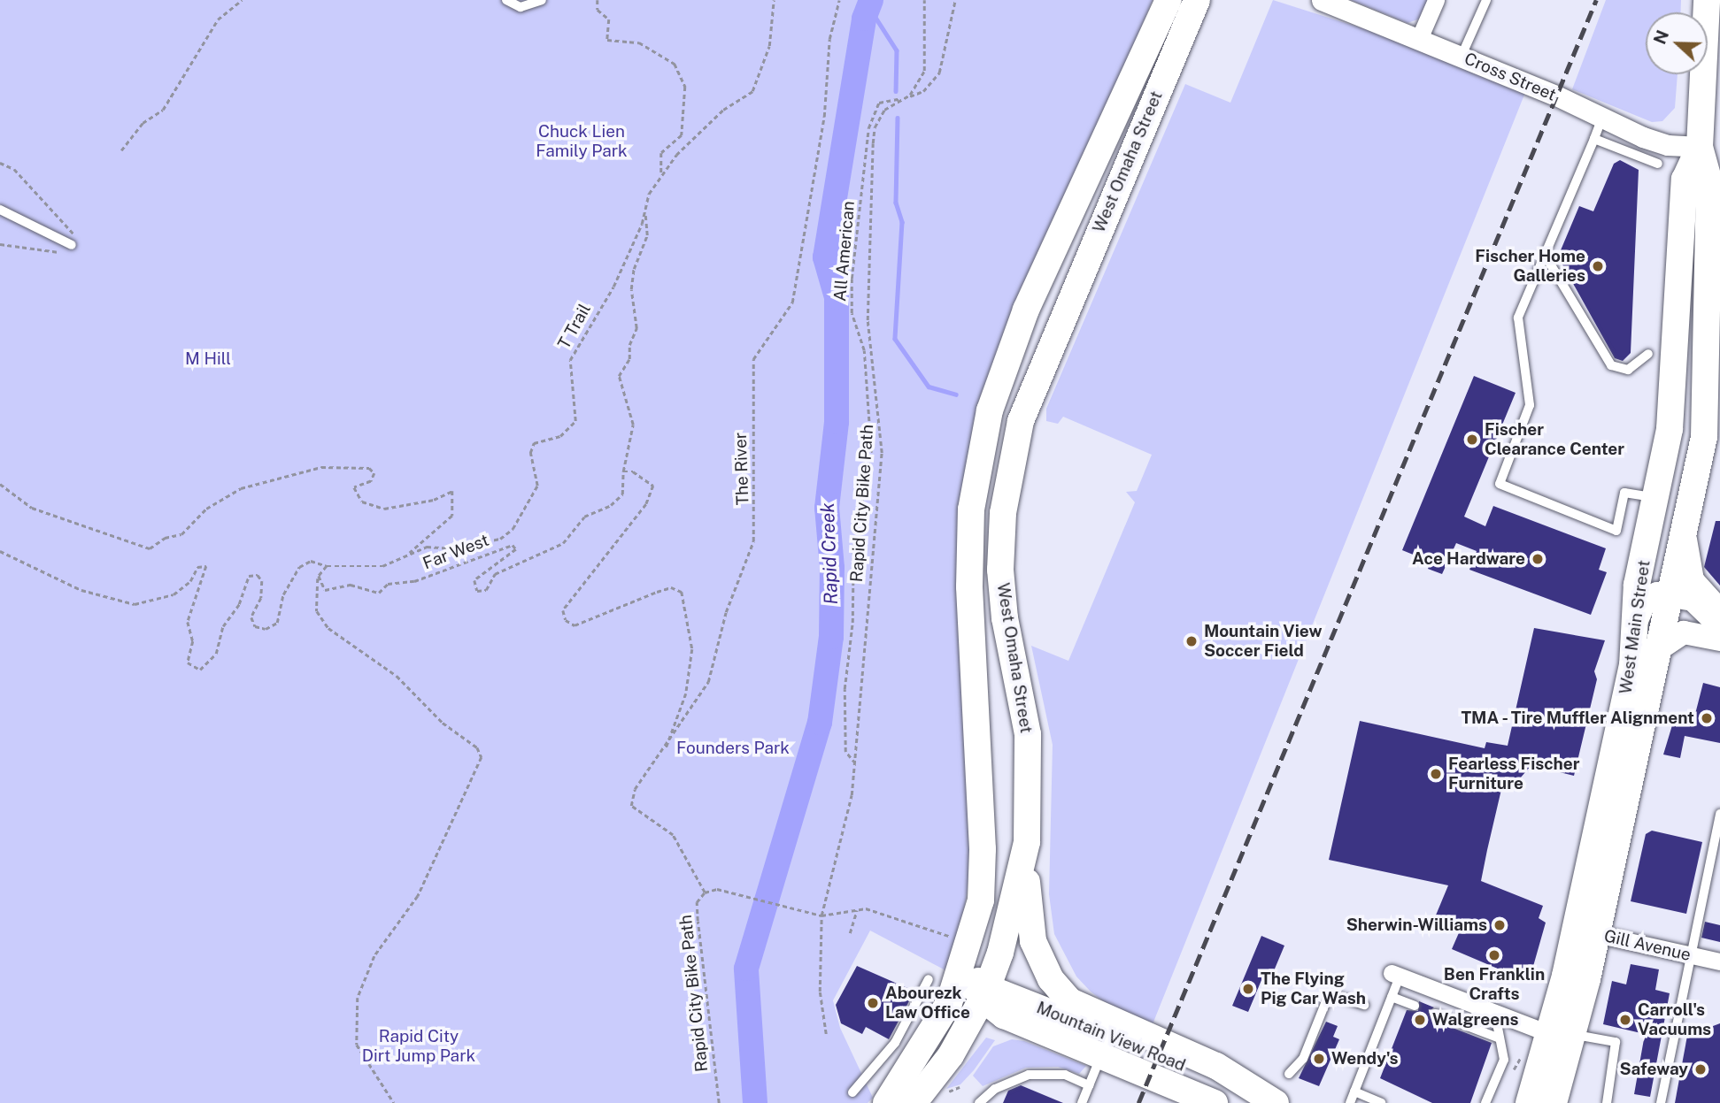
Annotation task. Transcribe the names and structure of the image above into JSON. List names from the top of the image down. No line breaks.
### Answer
{"streets":{"main road":["West Omaha Street","West Main Street","Mountain View Road"],"street":["Cross Street","Gill Avenue"],"path":["All American","T Trail","The River","Rapid City Bike Path","Far West"]},"crossings":[["Cross Street","West Main Street"],["West Omaha Street","Mountain View Road"],["All American","Rapid City Bike Path"],["The River","Rapid City Bike Path"],["West Main Street","Gill Avenue"]],"water":["Rapid Creek"],"parks":["Chuck Lien Family Park","M Hill","Founders Park","Rapid City Dirt Jump Park"],"places":["Fischer Home Galleries","Fischer Clearance Center","Ace Hardware","Mountain View Soccer Field","TMA - Tire Muffler Alignment","Fearless Fischer Furniture","Sherwin-Williams","Ben Franklin Crafts","The Flying Pig Car Wash","Abourezk Law Office","Walgreens","Carroll's Vacuums","Wendy's","Safeway"],"north":"left"}
